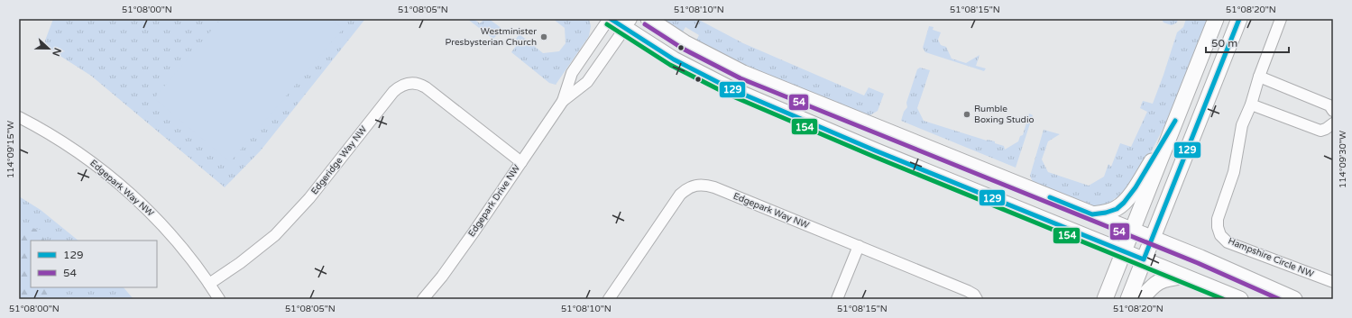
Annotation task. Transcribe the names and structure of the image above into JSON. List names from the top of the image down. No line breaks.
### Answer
{"streets":{"street":["Edgeridge Way NW","Edgepark Way NW","Edgepark Drive NW","Hampshire Circle NW"]},"crossings":[["Edgeridge Way NW","Edgepark Way NW"],["Edgeridge Way NW","Edgepark Drive NW"]],"places":["Westminister Presbysterian Church","Rumble Boxing Studio"],"lines":["transit line 129","transit line 54","transit line 154"],"legend":["129","54"],"scale_bar":"50 m","north":"right","coordinates":["51°08'00\"N","51°08'05\"N","51°08'10\"N","51°08'15\"N","51°08'20\"N","114°09'15\"W","114°09'30\"W"]}
